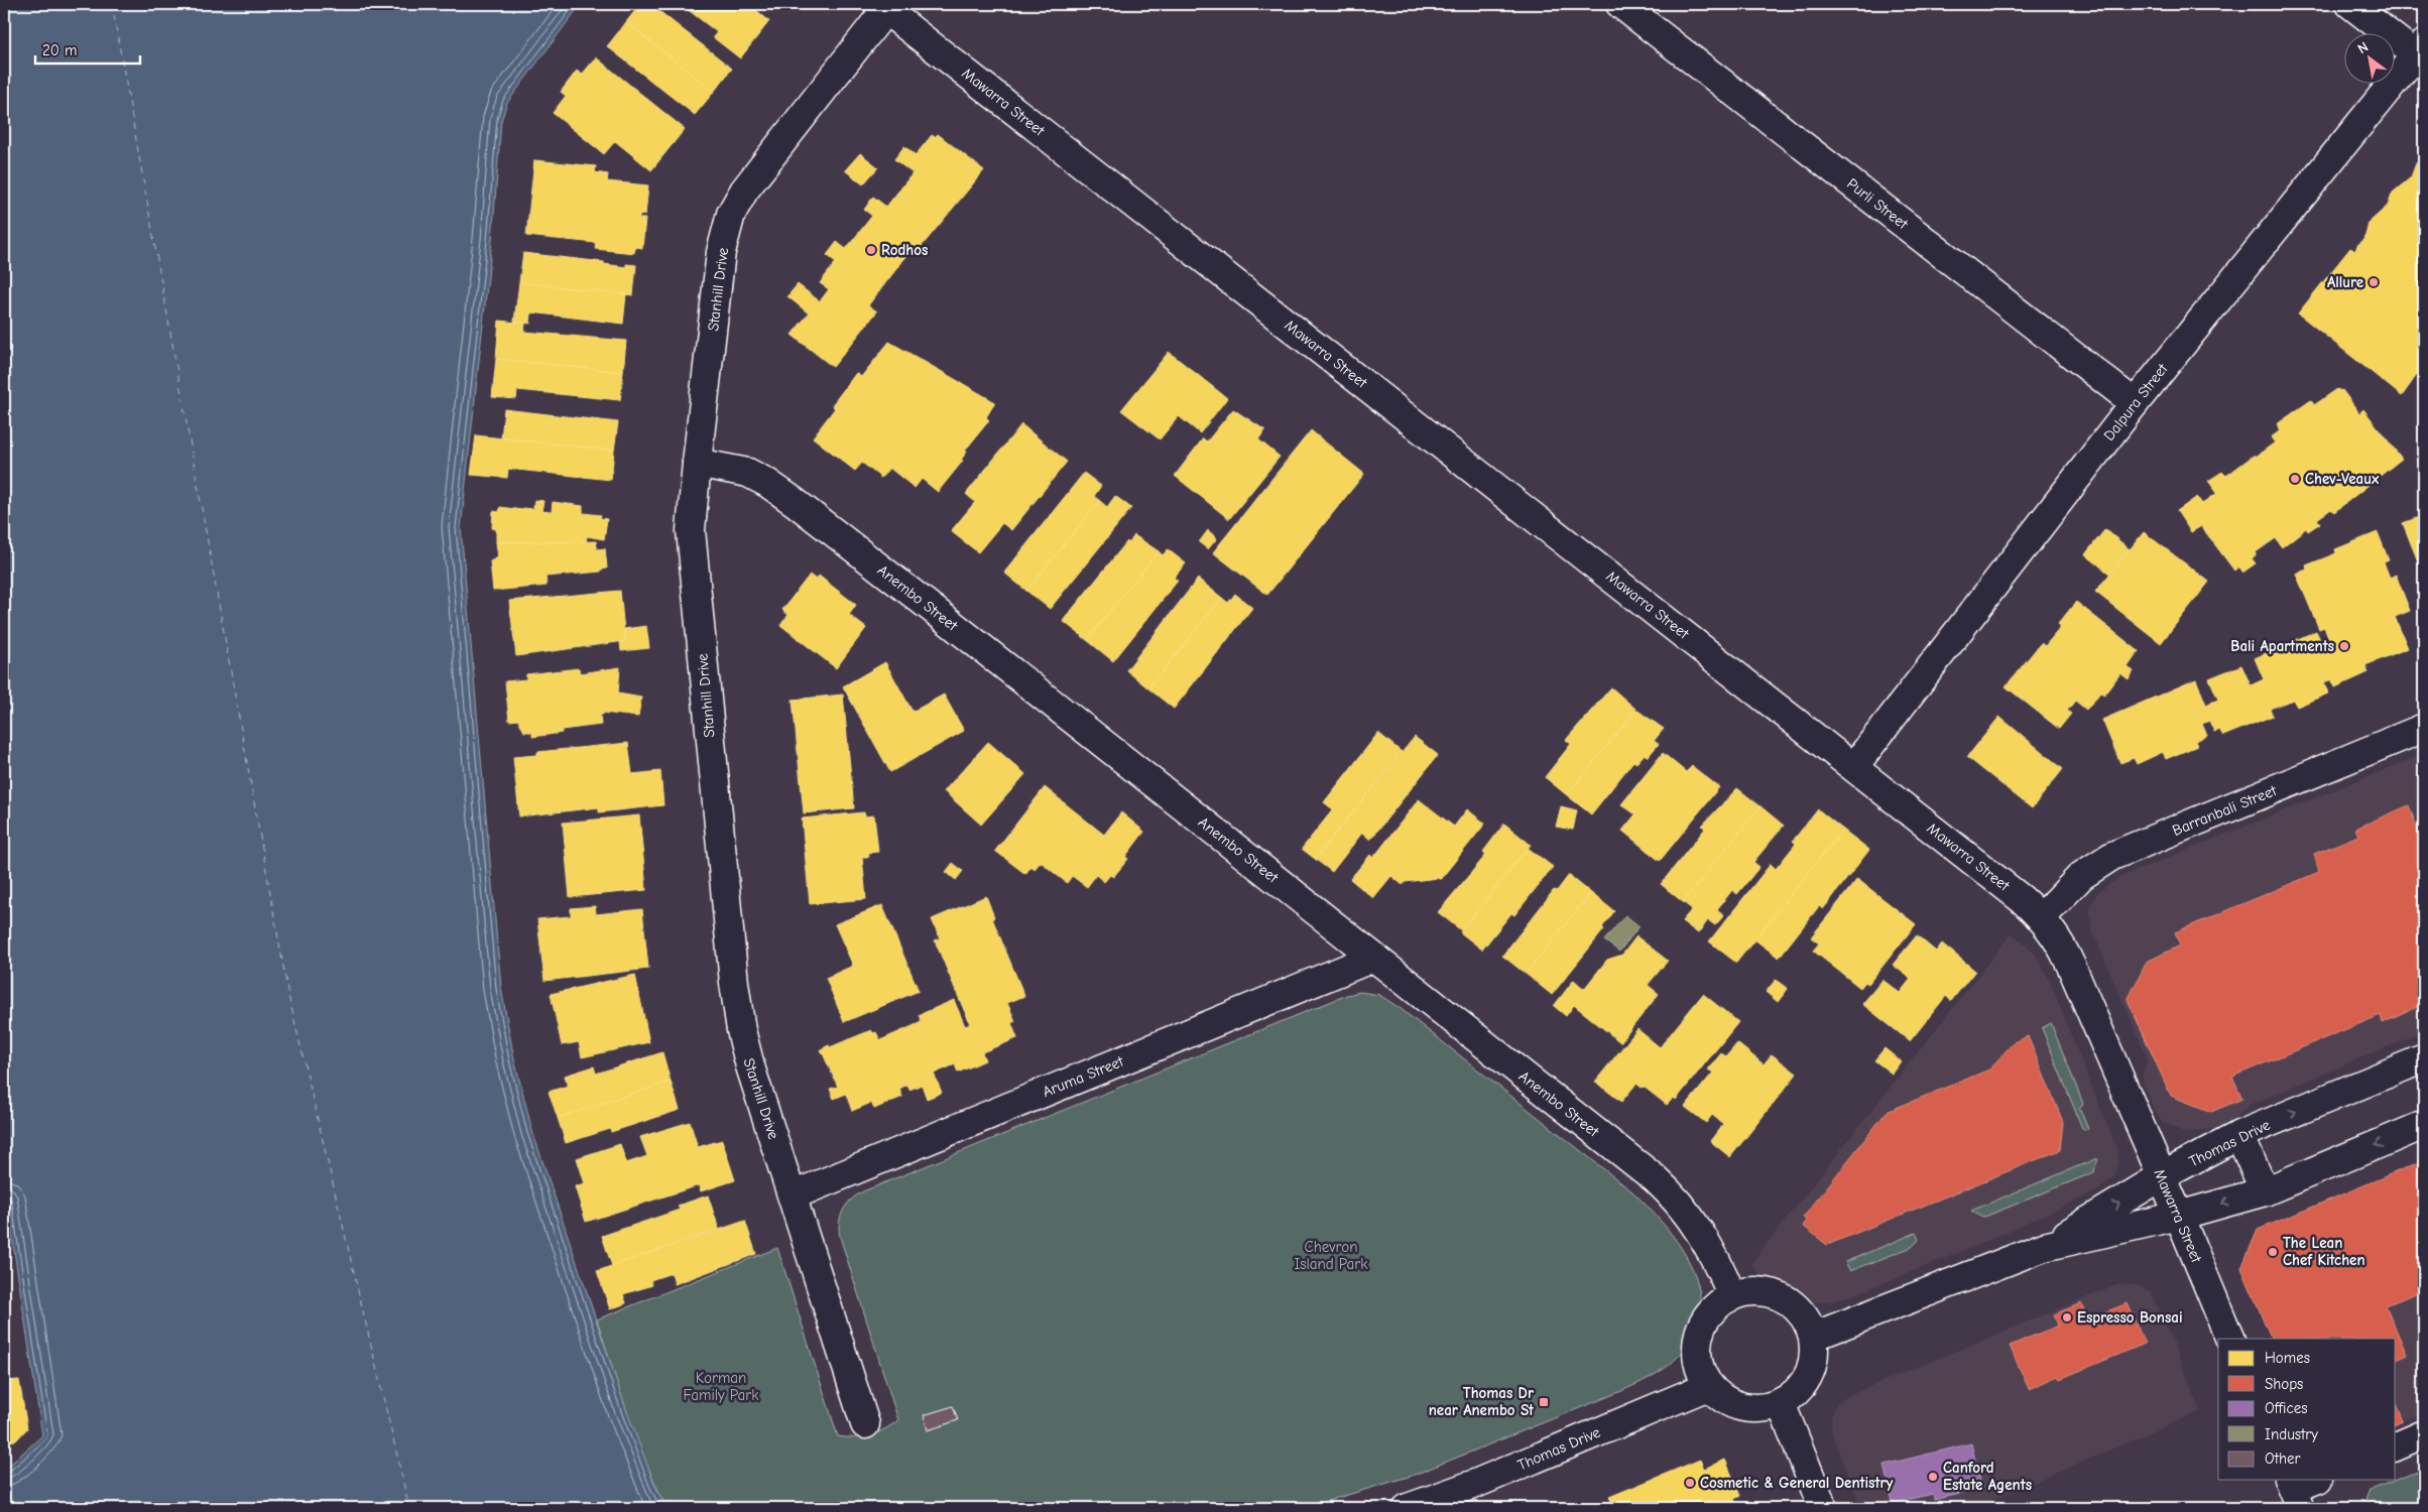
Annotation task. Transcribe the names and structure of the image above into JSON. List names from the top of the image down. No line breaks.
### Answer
{"streets":{"street":["Mawarra Street","Purli Street","Stanhill Drive","Dalpura Street","Anembo Street","Barranbali Street","Aruma Street","Thomas Drive"]},"crossings":[["Mawarra Street","Stanhill Drive"],["Mawarra Street","Dalpura Street"],["Mawarra Street","Barranbali Street"],["Mawarra Street","Thomas Drive"],["Purli Street","Dalpura Street"],["Stanhill Drive","Anembo Street"],["Stanhill Drive","Aruma Street"],["Anembo Street","Aruma Street"],["Anembo Street","Thomas Drive"]],"parks":["Chevron Island Park","Korman Family Park"],"places":{"other":["Rodhos","Allure","Chev-Veaux","Bali Apartments","The Lean Chef Kitchen","Espresso Bonsai","Canford Estate Agents","Cosmetic & General Dentistry"],"transit":["Thomas Dr near Anembo St"]},"legend":["Homes","Shops","Offices","Industry","Other"],"scale_bar":"20 m","north":"top left"}
